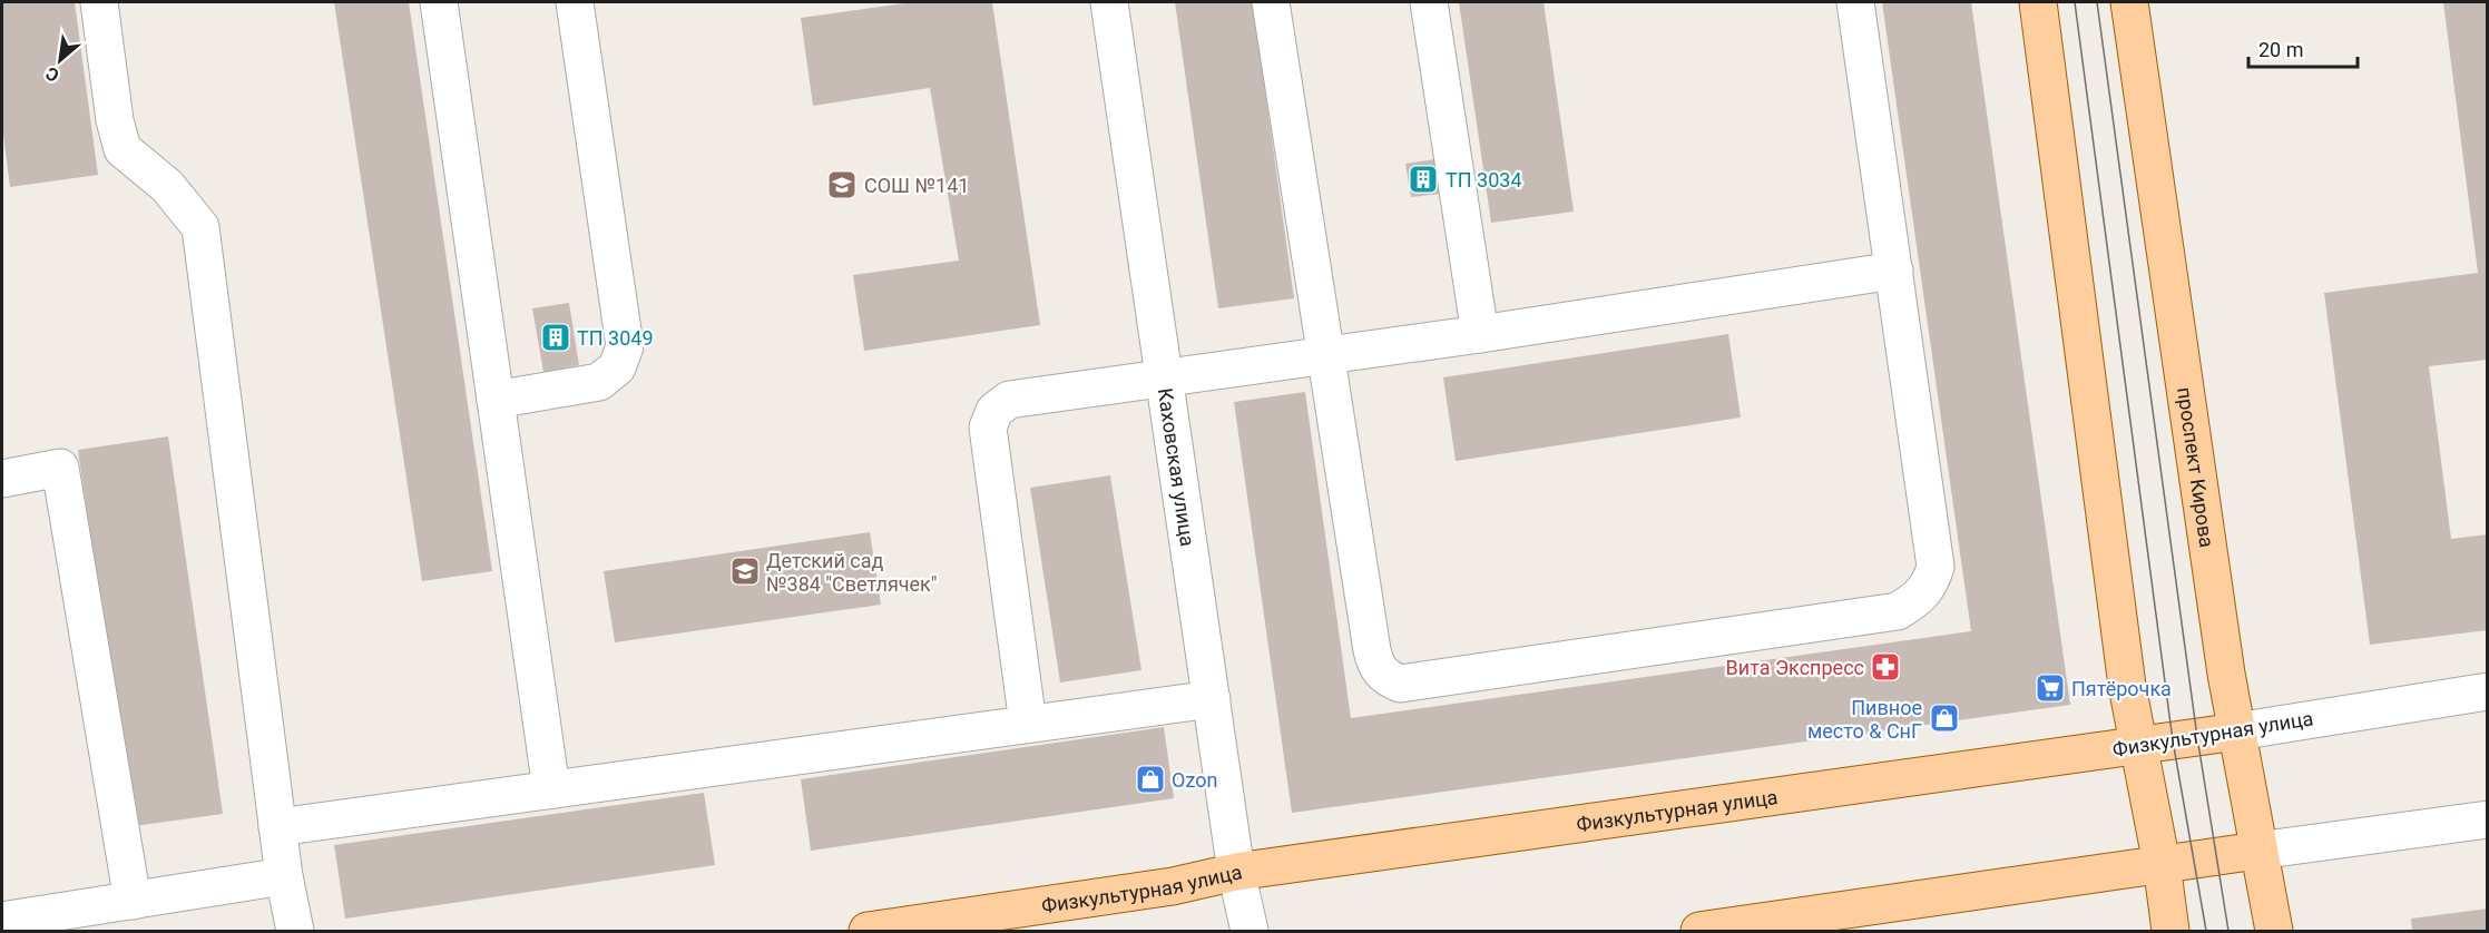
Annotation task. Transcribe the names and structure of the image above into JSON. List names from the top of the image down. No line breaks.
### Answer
{"streets":{"main road":["проспект Кирова","Физкультурная улица"],"street":["Каховская улица"]},"crossings":[["Каховская улица","Физкультурная улица"],["проспект Кирова","Физкультурная улица"]],"places":{"building":["ТП 3034","ТП 3049"],"school or university":["СОШ №141","Детский сад №384 \"Светлячек\""],"pharmacy":["Вита Экспресс"],"supermarket":["Пятёрочка"],"shop":["Пивное место & СнГ","Ozon"]},"scale_bar":"20 m","north":"bottom left"}
